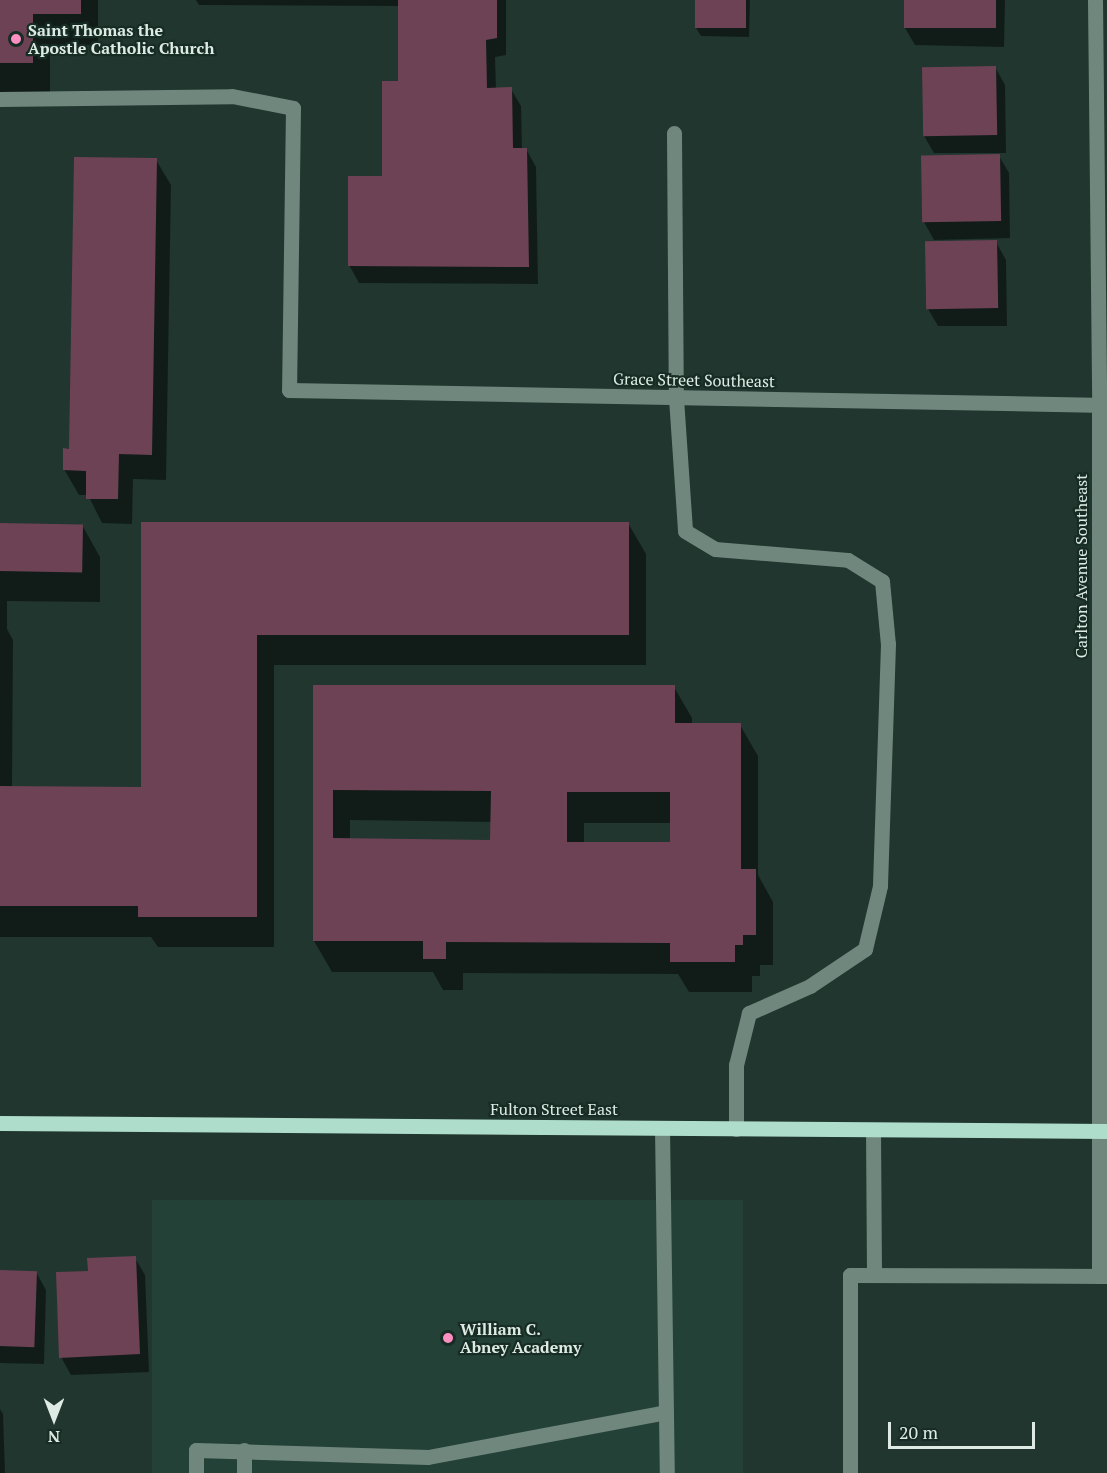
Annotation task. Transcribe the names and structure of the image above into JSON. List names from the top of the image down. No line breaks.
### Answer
{"streets":{"main road":["Fulton Street East"],"street":["Grace Street Southeast","Carlton Avenue Southeast"]},"crossings":[["Grace Street Southeast","Carlton Avenue Southeast"],["Carlton Avenue Southeast","Fulton Street East"]],"places":["Saint Thomas the Apostle Catholic Church","William C. Abney Academy"],"scale_bar":"20 m","north":"bottom"}
